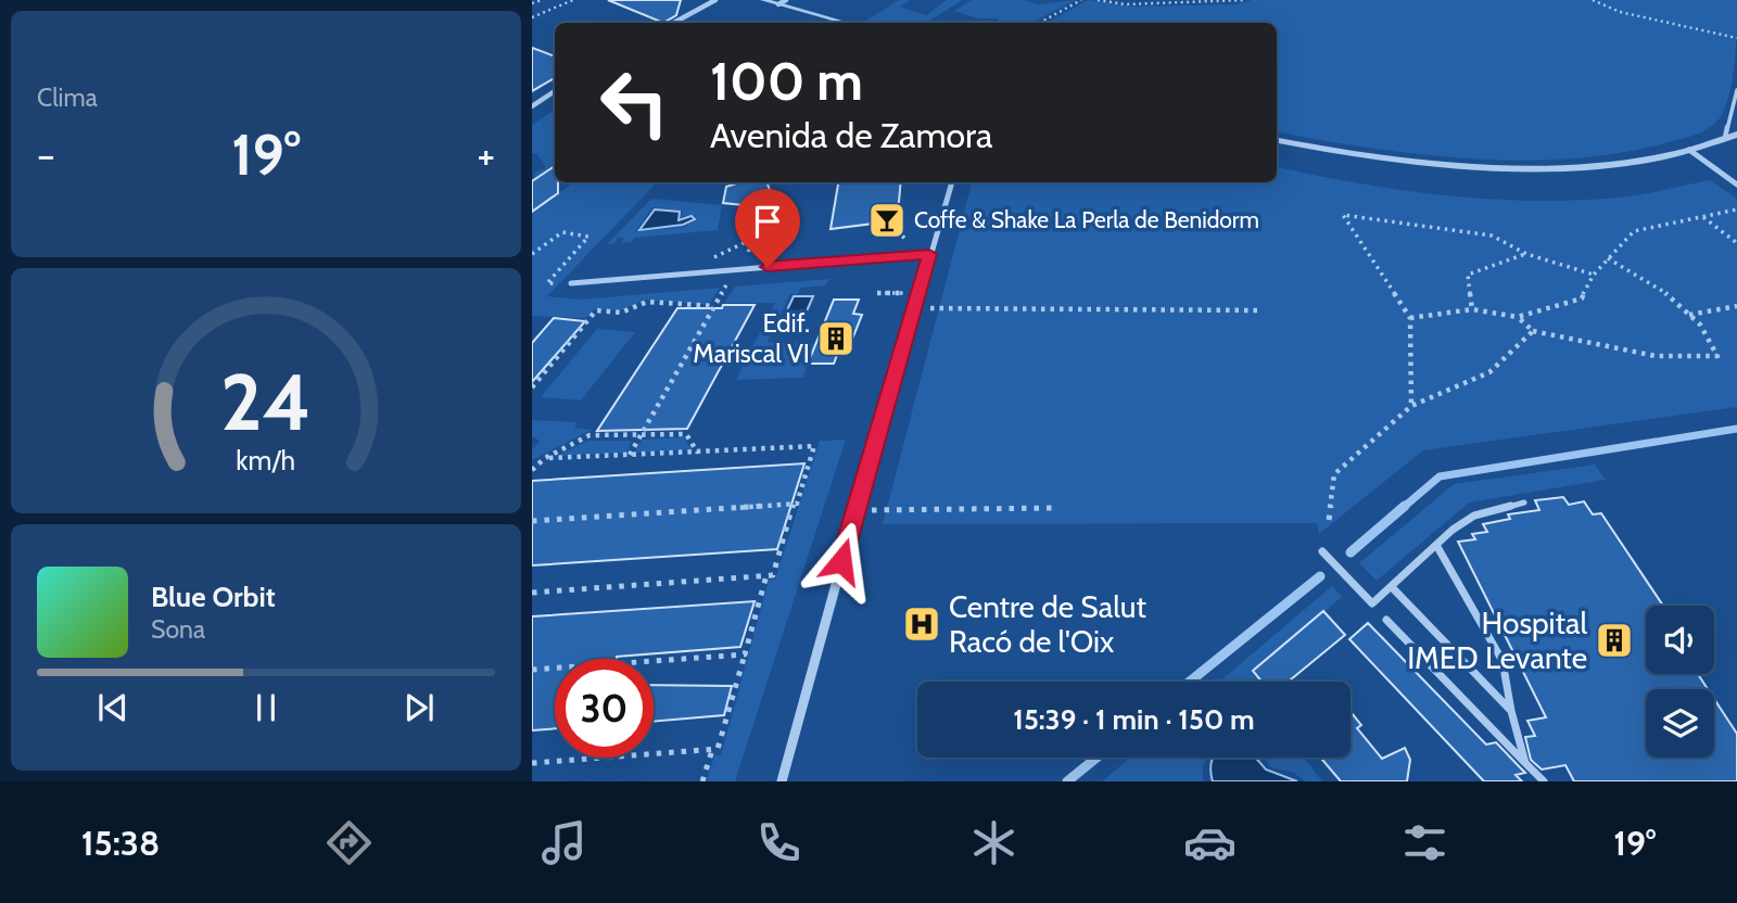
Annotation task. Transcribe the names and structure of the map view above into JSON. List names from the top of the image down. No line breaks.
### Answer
{"places":{"bar":["Coffe & Shake La Perla de Benidorm"],"building":["Edif. Mariscal VI","Hospital IMED Levante"],"hospital":["Centre de Salut Racó de l'Oix"]},"page":{"tile":"Clima","turn":["100 m","Avenida de Zamora"],"heat":["−","19°","+"],"song":["Blue Orbit","Sona"],"limit":"30","trip":"15:39 · 1 min · 150 m","tabs":["15:38","19°"],"gauge":["24","km/h"]}}
